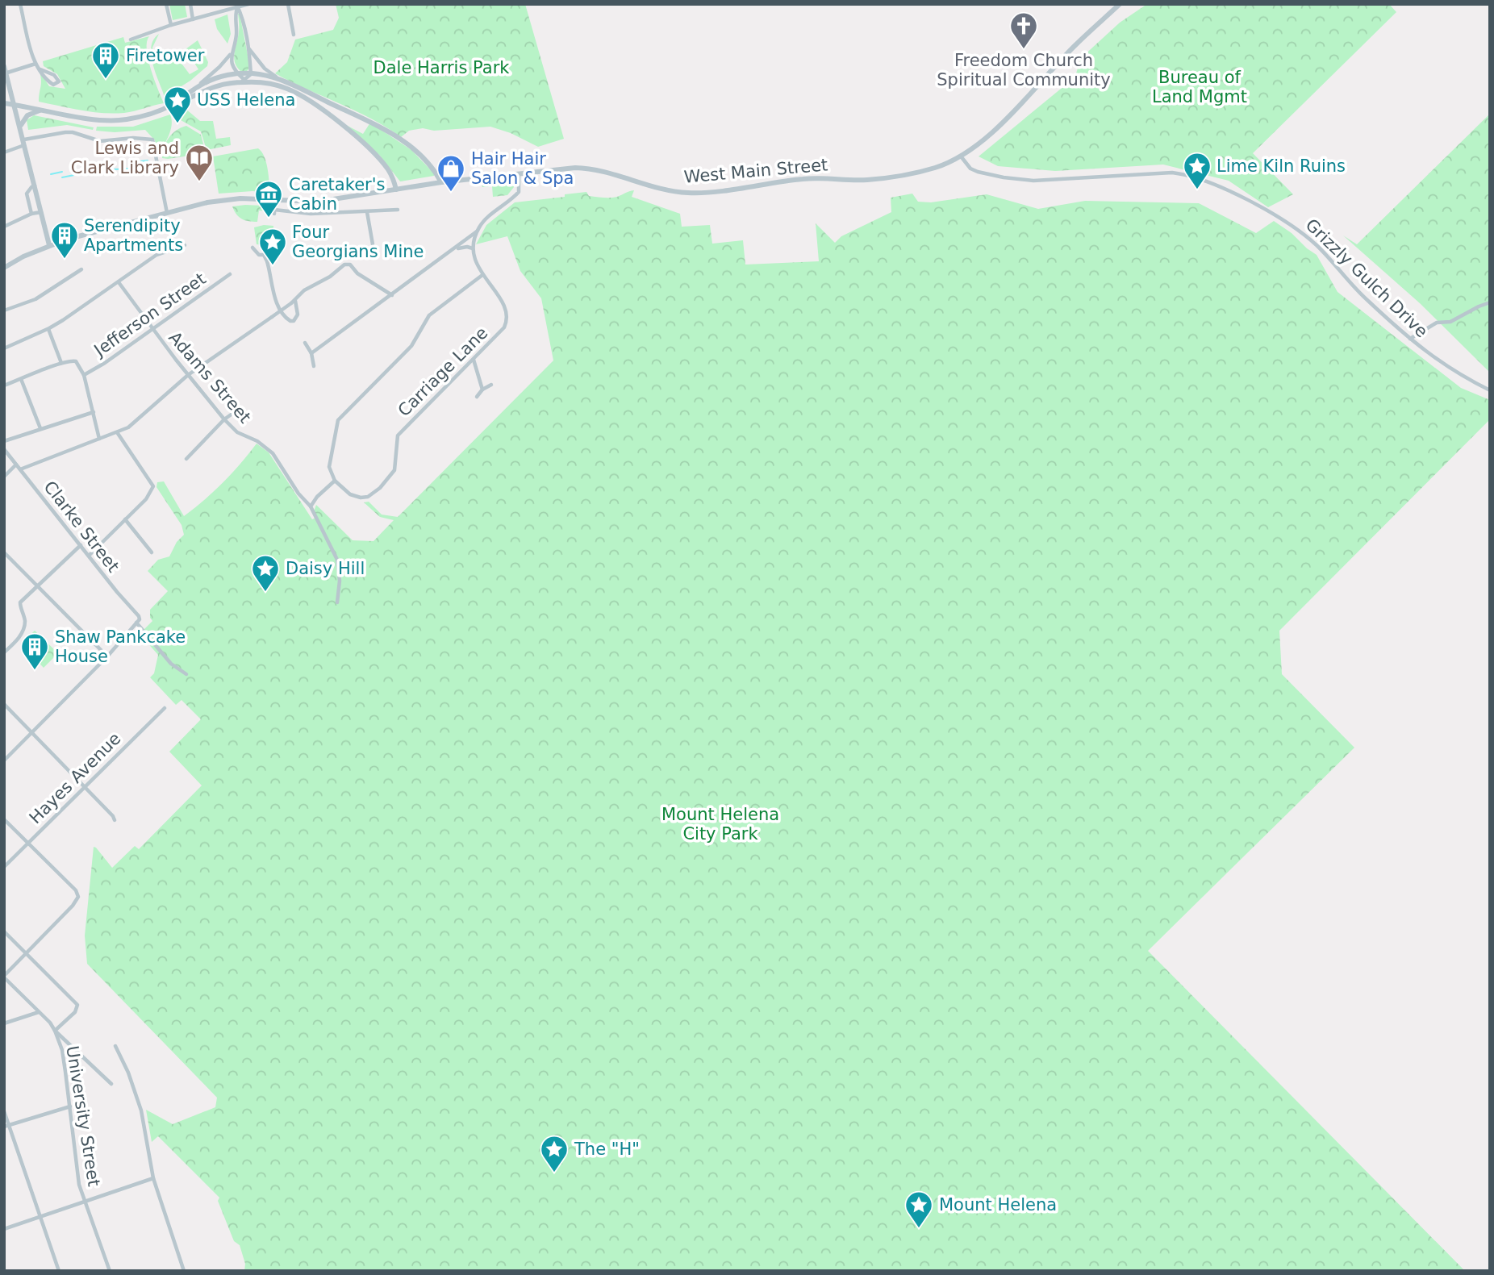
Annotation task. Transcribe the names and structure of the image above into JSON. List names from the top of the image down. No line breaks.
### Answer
{"streets":{"street":["West Main Street","Grizzly Gulch Drive","Jefferson Street","Carriage Lane","Adams Street","Clarke Street","Hayes Avenue","University Street"]},"crossings":[["West Main Street","Grizzly Gulch Drive"],["Jefferson Street","Adams Street"]],"parks":["Dale Harris Park","Bureau of Land Mgmt","Mount Helena City Park"],"places":{"church":["Freedom Church Spiritual Community"],"building":["Firetower","Serendipity Apartments","Shaw Pankcake House"],"place":["USS Helena","Lime Kiln Ruins","Four Georgians Mine","Daisy Hill","The \"H\"","Mount Helena"],"library":["Lewis and Clark Library"],"shop":["Hair Hair Salon & Spa"],"museum":["Caretaker's Cabin"]}}
